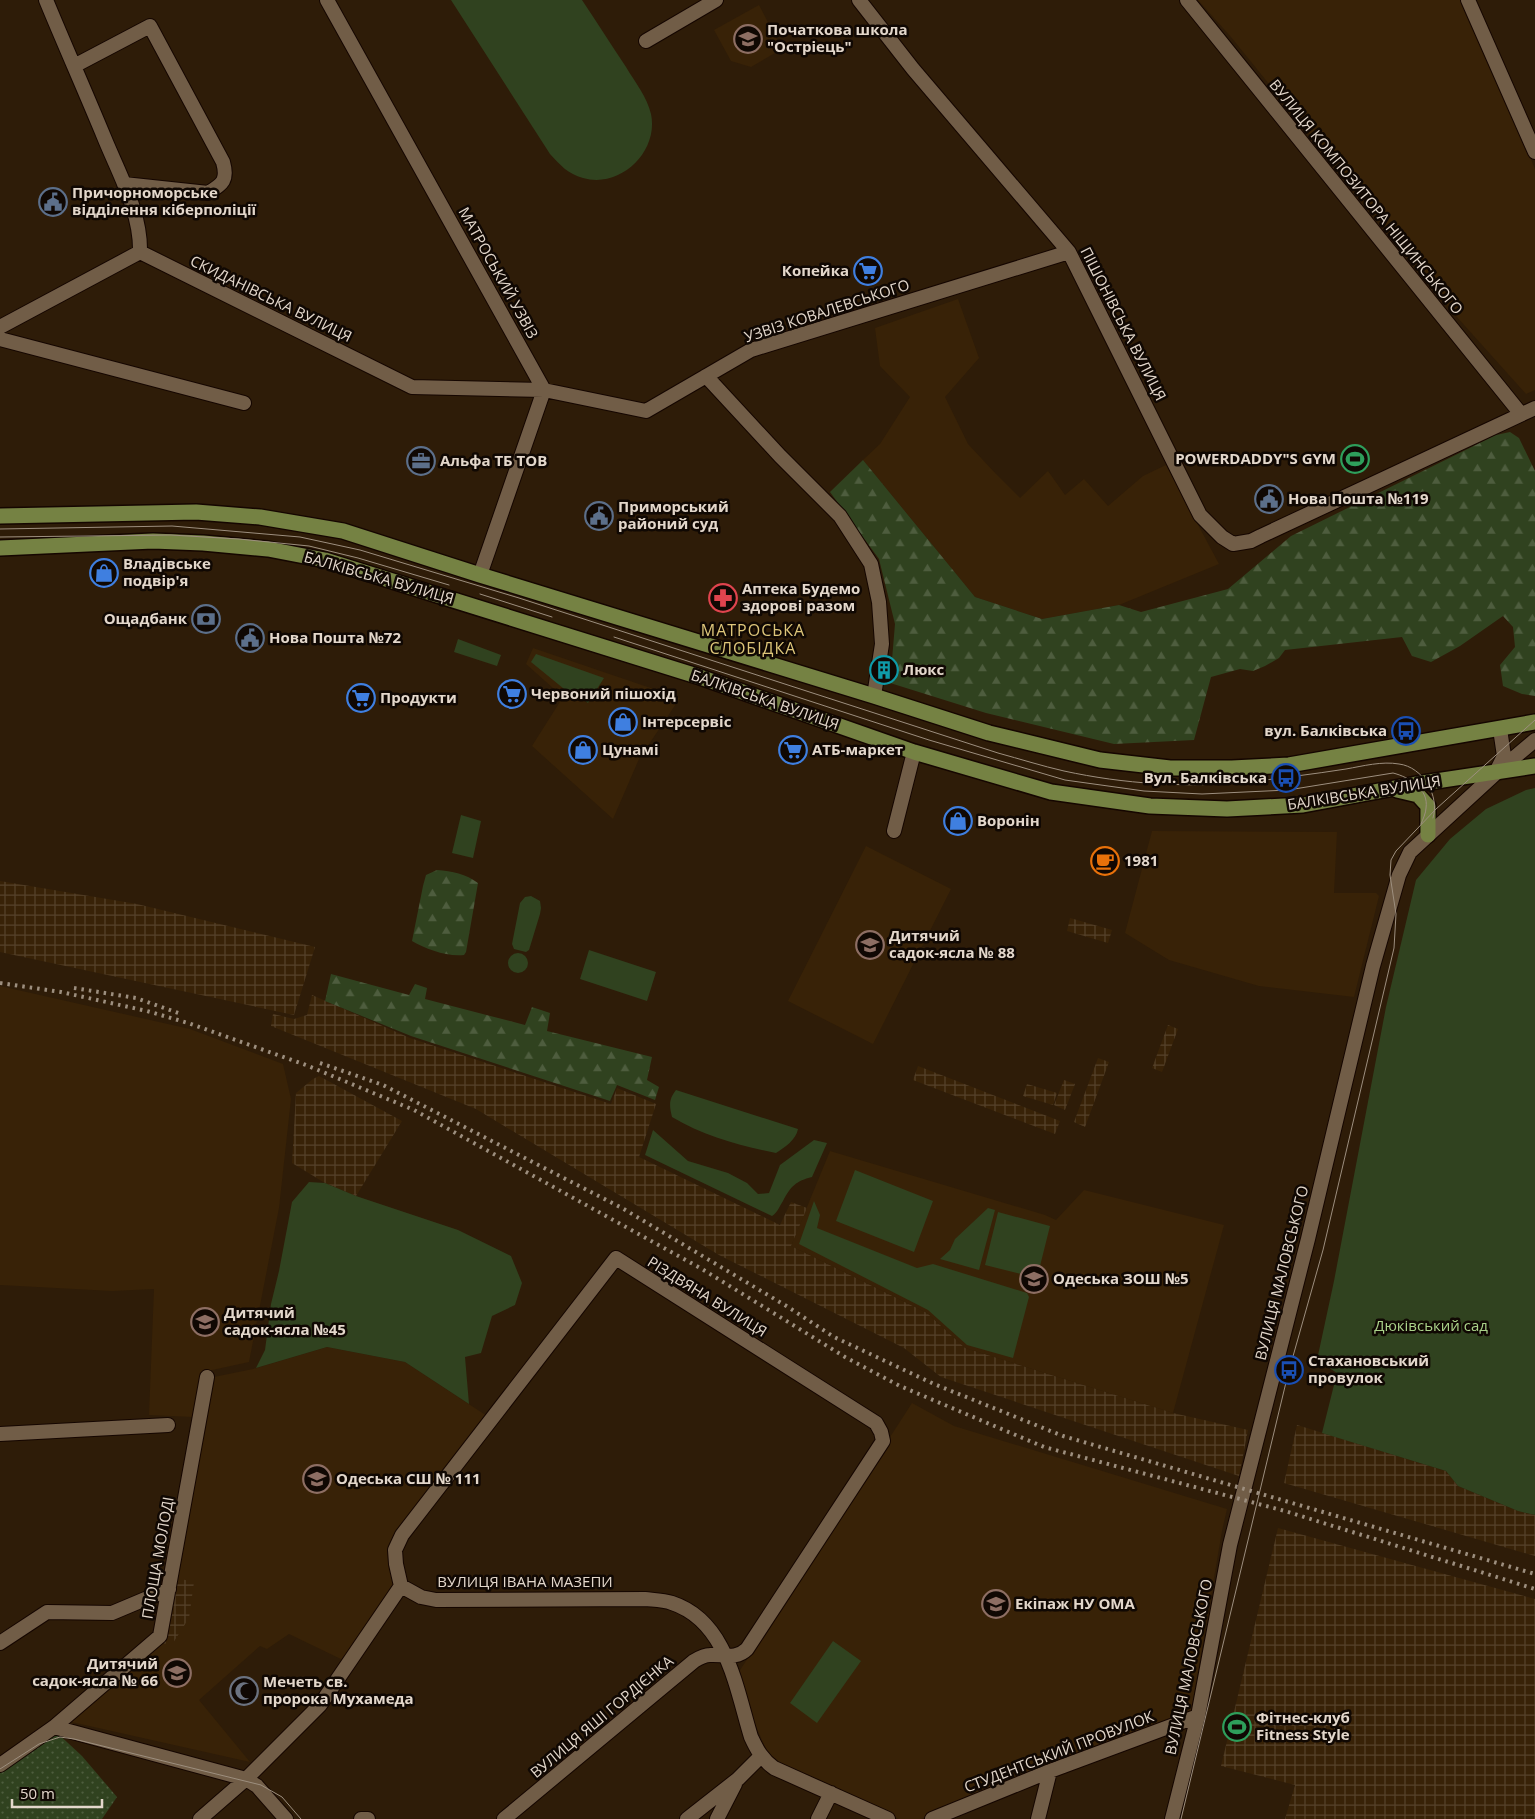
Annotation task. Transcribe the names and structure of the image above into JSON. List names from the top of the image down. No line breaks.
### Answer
{"streets":{"main road":["БАЛКІВСЬКА ВУЛИЦЯ"],"street":["ВУЛИЦЯ КОМПОЗИТОРА НІЩИНСЬКОГО","МАТРОСЬКИЙ УЗВІЗ","СКИДАНІВСЬКА ВУЛИЦЯ","УЗВІЗ КОВАЛЕВСЬКОГО","ПІШОНІВСЬКА ВУЛИЦЯ","ВУЛИЦЯ МАЛОВСЬКОГО","РІЗДВЯНА ВУЛИЦЯ","ПЛОЩА МОЛОДІ","ВУЛИЦЯ ІВАНА МАЗЕПИ","ВУЛИЦЯ ЯШІ ГОРДІЄНКА","СТУДЕНТСЬКИЙ ПРОВУЛОК"]},"crossings":[["ВУЛИЦЯ КОМПОЗИТОРА НІЩИНСЬКОГО","ПІШОНІВСЬКА ВУЛИЦЯ"],["МАТРОСЬКИЙ УЗВІЗ","СКИДАНІВСЬКА ВУЛИЦЯ"],["МАТРОСЬКИЙ УЗВІЗ","УЗВІЗ КОВАЛЕВСЬКОГО"],["СКИДАНІВСЬКА ВУЛИЦЯ","УЗВІЗ КОВАЛЕВСЬКОГО"],["УЗВІЗ КОВАЛЕВСЬКОГО","ПІШОНІВСЬКА ВУЛИЦЯ"],["БАЛКІВСЬКА ВУЛИЦЯ","ВУЛИЦЯ МАЛОВСЬКОГО"],["ВУЛИЦЯ МАЛОВСЬКОГО","СТУДЕНТСЬКИЙ ПРОВУЛОК"],["РІЗДВЯНА ВУЛИЦЯ","ВУЛИЦЯ ІВАНА МАЗЕПИ"],["РІЗДВЯНА ВУЛИЦЯ","ВУЛИЦЯ ЯШІ ГОРДІЄНКА"],["ВУЛИЦЯ ІВАНА МАЗЕПИ","ВУЛИЦЯ ЯШІ ГОРДІЄНКА"]],"districts":["МАТРОСЬКА СЛОБІДКА"],"parks":["Дюківський сад"],"places":{"school or university":["Початкова школа \"Остріець\"","Дитячий садок-ясла № 88","Одеська ЗОШ №5","Дитячий садок-ясла №45","Одеська СШ № 111","Екіпаж НУ ОМА","Дитячий садок-ясла № 66"],"public building":["Причорноморське відділення кіберполіції","Нова Пошта №119","Приморський районий суд","Нова Пошта №72"],"supermarket":["Копейка","Червоний пішохід","Продукти","АТБ-маркет"],"sports":["POWERDADDY\"S GYM","Фітнес-клуб Fitness Style"],"office":["Альфа ТБ ТОВ"],"shop":["Владiвське подвiр'я","Інтерсервіс","Цунамі","Воронін"],"pharmacy":["Аптека Будемо здорові разом"],"bank":["Ощадбанк"],"building":["Люкс"],"bus stop":["вул. Балківська","Вул. Балківська","Стахановський провулок"],"cafe":["1981"],"mosque":["Мечеть св. пророка Мухамеда"]},"scale_bar":"50 m"}
